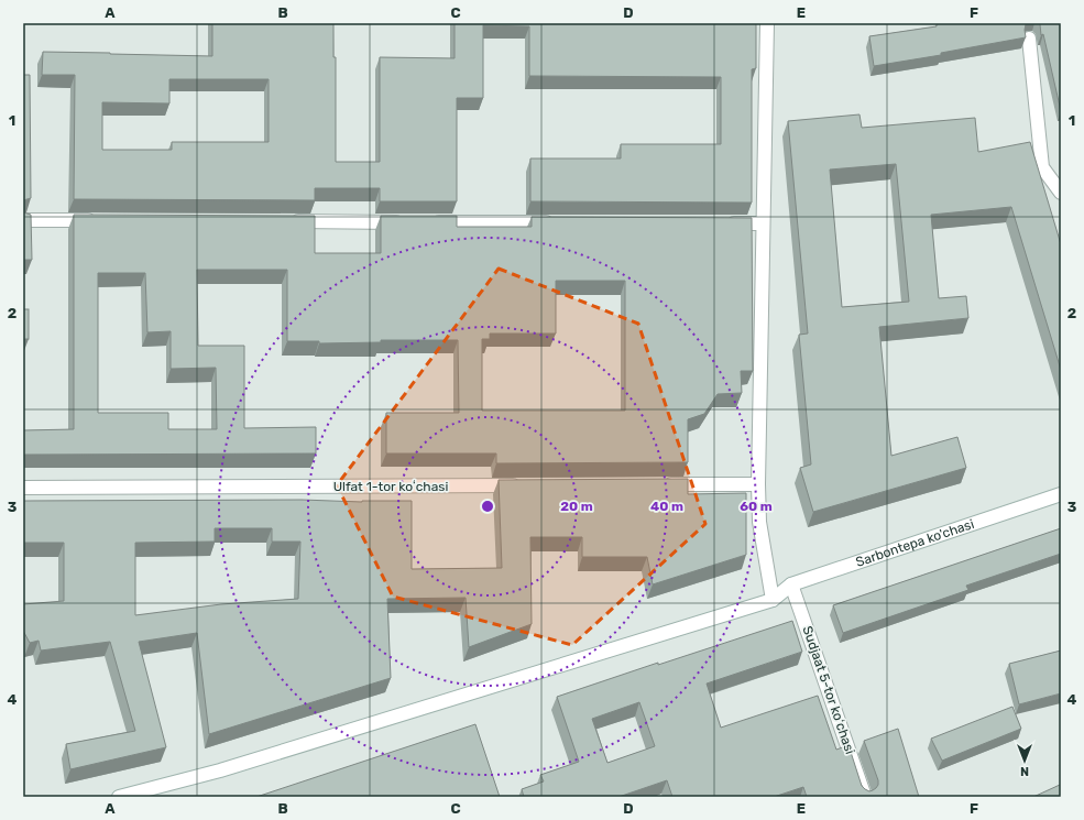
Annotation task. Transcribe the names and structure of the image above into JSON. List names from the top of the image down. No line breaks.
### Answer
{"streets":{"street":["Ulfat 1-tor koʻchasi","Sarbontepa ko'chasi","Sudjaat 5-tor koʻchasi"]},"crossings":[["Sarbontepa ko'chasi","Sudjaat 5-tor koʻchasi"]],"north":"bottom","grid":{"columns":["A","B","C","D","E","F"],"rows":["1","2","3","4"]},"rings":["20 m","40 m","60 m"]}
